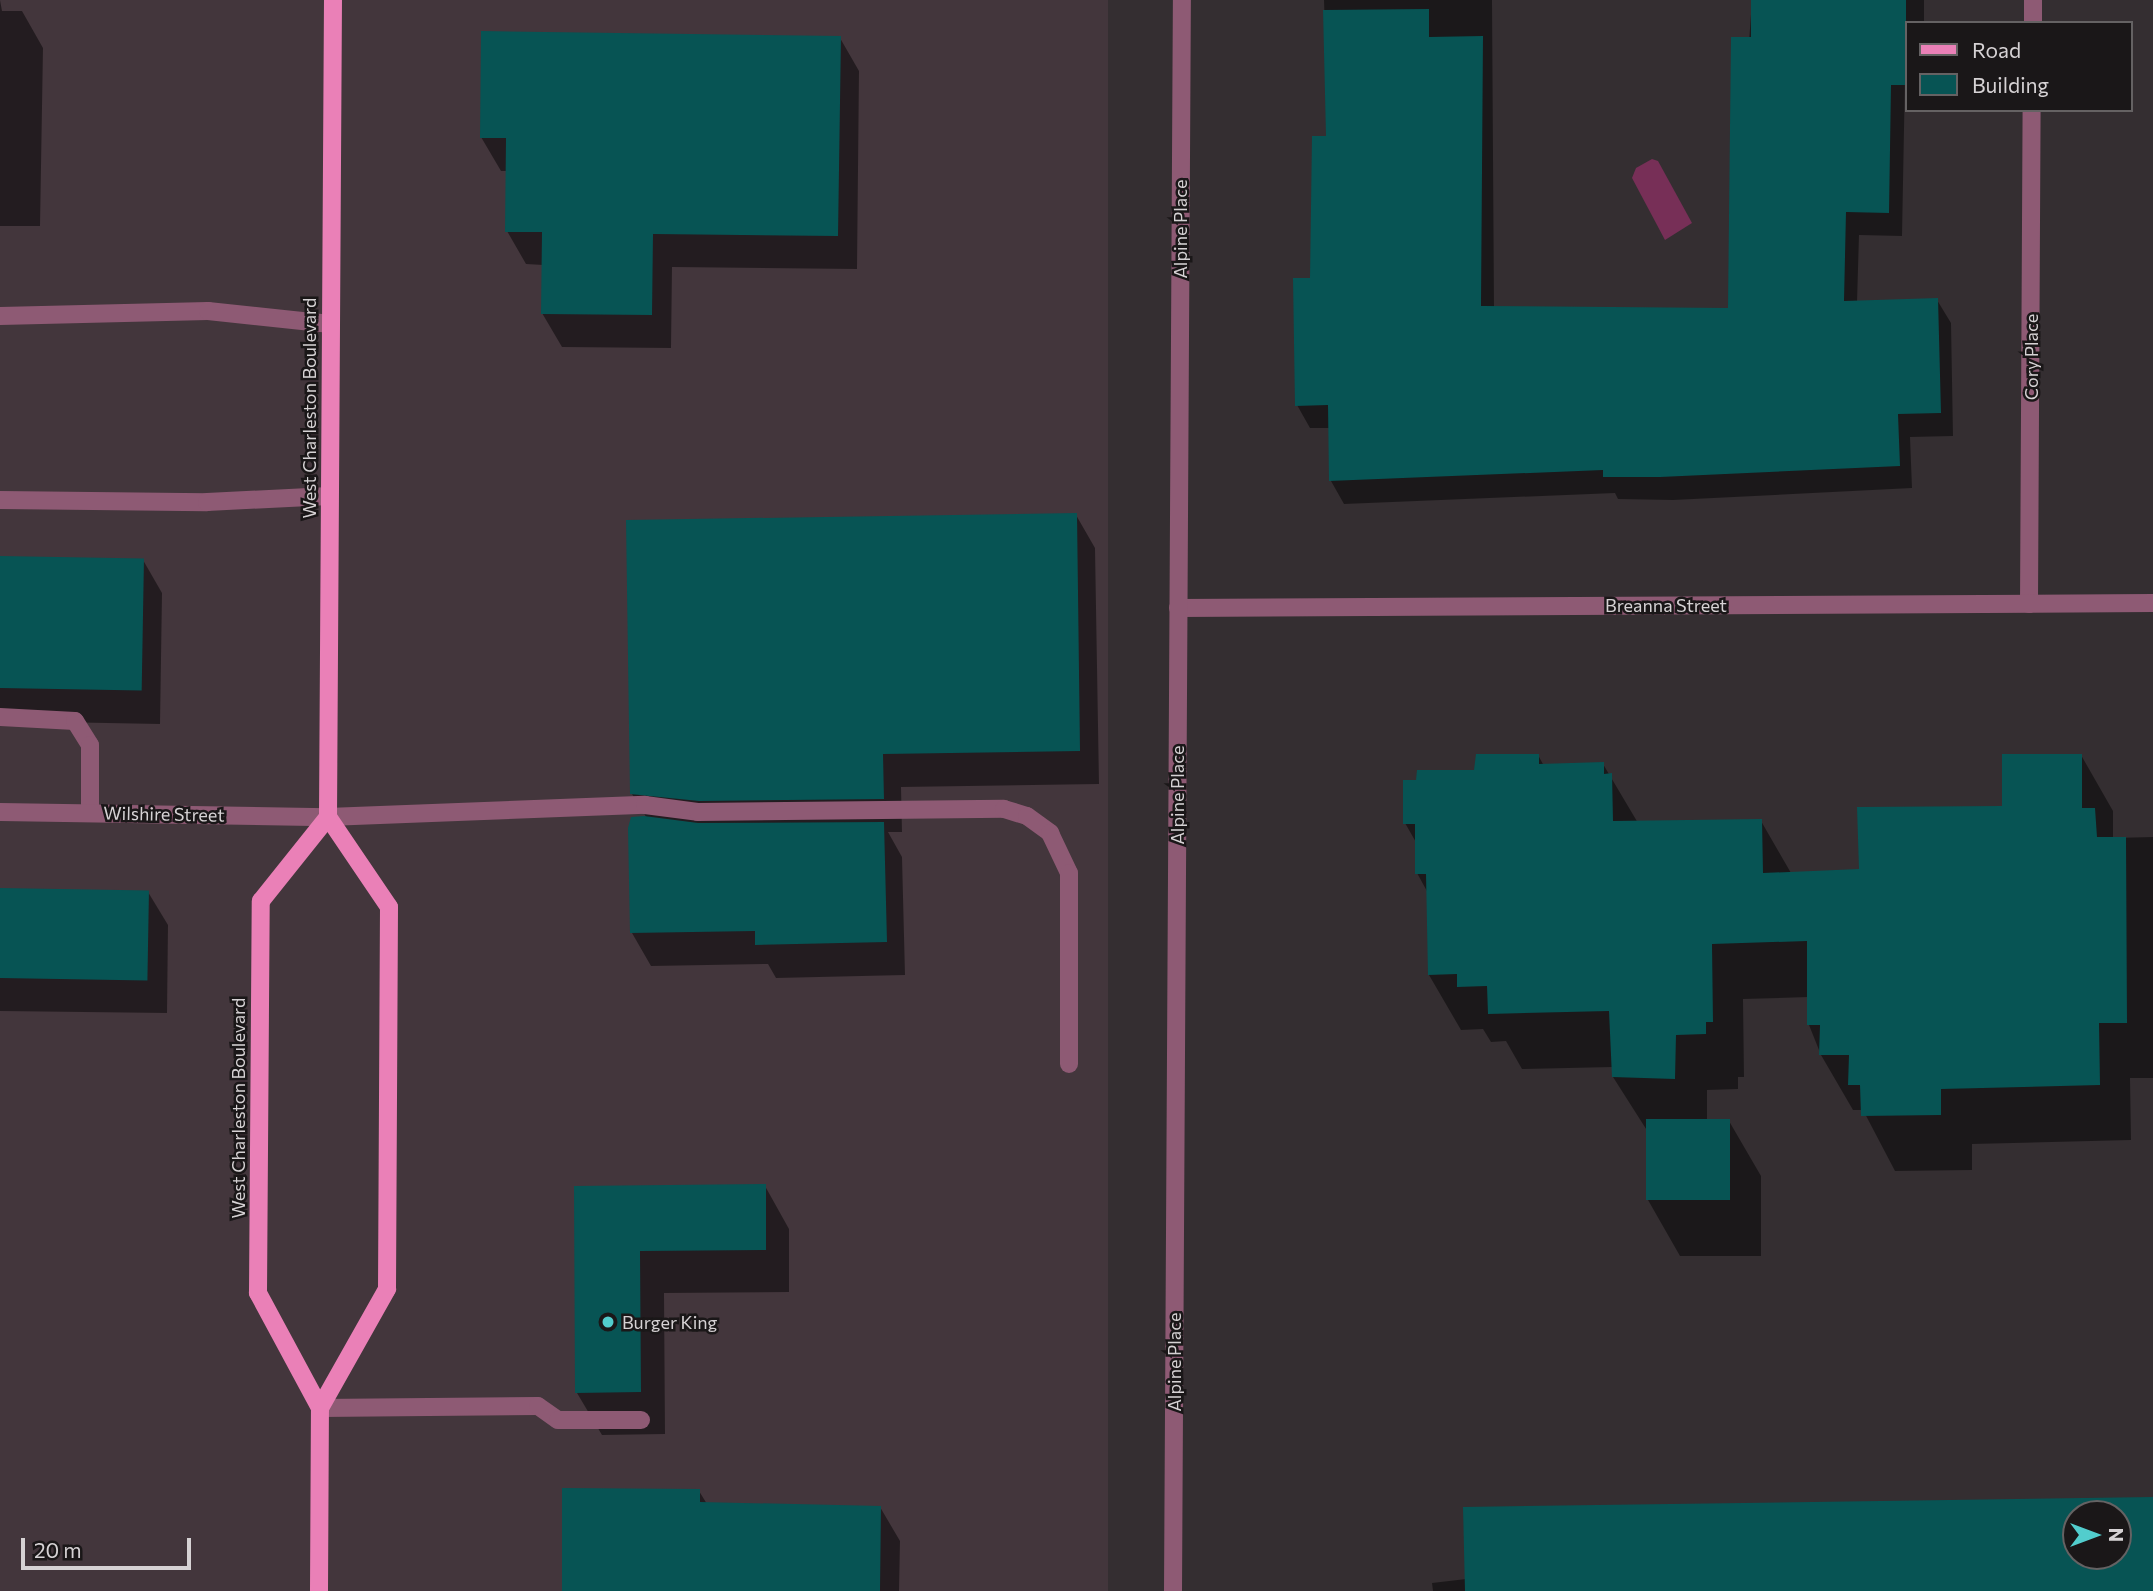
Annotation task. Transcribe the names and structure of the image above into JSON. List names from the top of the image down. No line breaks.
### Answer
{"streets":{"main road":["West Charleston Boulevard"],"street":["Alpine Place","Cory Place","Breanna Street","Wilshire Street"]},"crossings":[["Alpine Place","Breanna Street"],["Cory Place","Breanna Street"],["West Charleston Boulevard","Wilshire Street"]],"places":["Burger King"],"legend":["Road","Building"],"scale_bar":"20 m","north":"right"}
